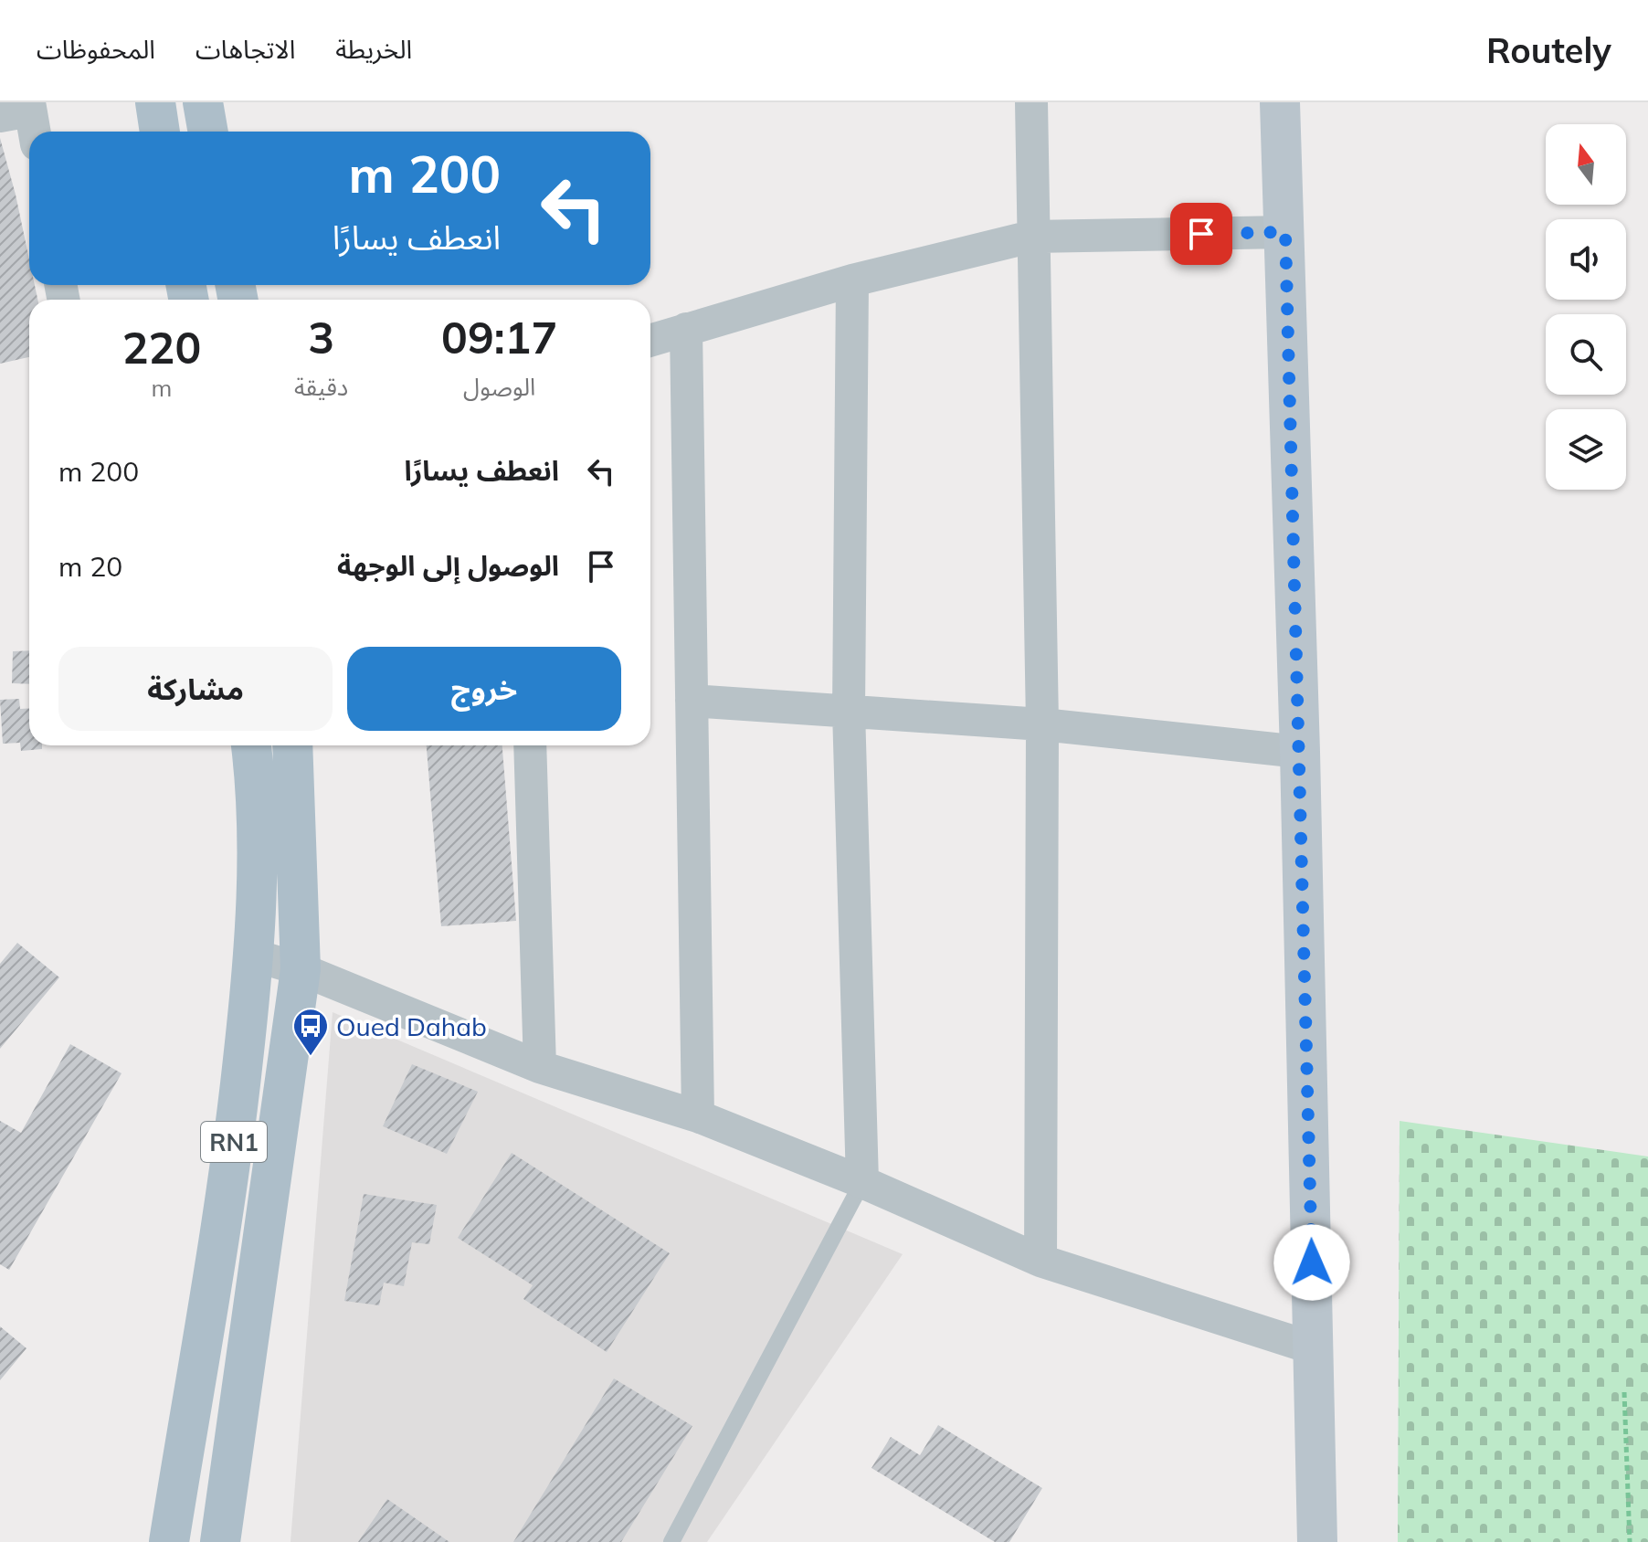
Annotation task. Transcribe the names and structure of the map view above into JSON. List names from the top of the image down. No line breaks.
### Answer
{"streets":{"main road":["RN1"]},"places":{"bus stop":["Oued Dahab"]},"north":"top","page":{"header":"Routely","nav":["الخريطة","الاتجاهات","المحفوظات"],"turn":["200 m","انعطف يسارًا"],"eta":["09:17","الوصول","3","دقيقة","220","m"],"list":[{"name":"انعطف يسارًا","value":"200 m"},{"name":"الوصول إلى الوجهة","value":"20 m"}],"buttons":["خروج","مشاركة"]}}
